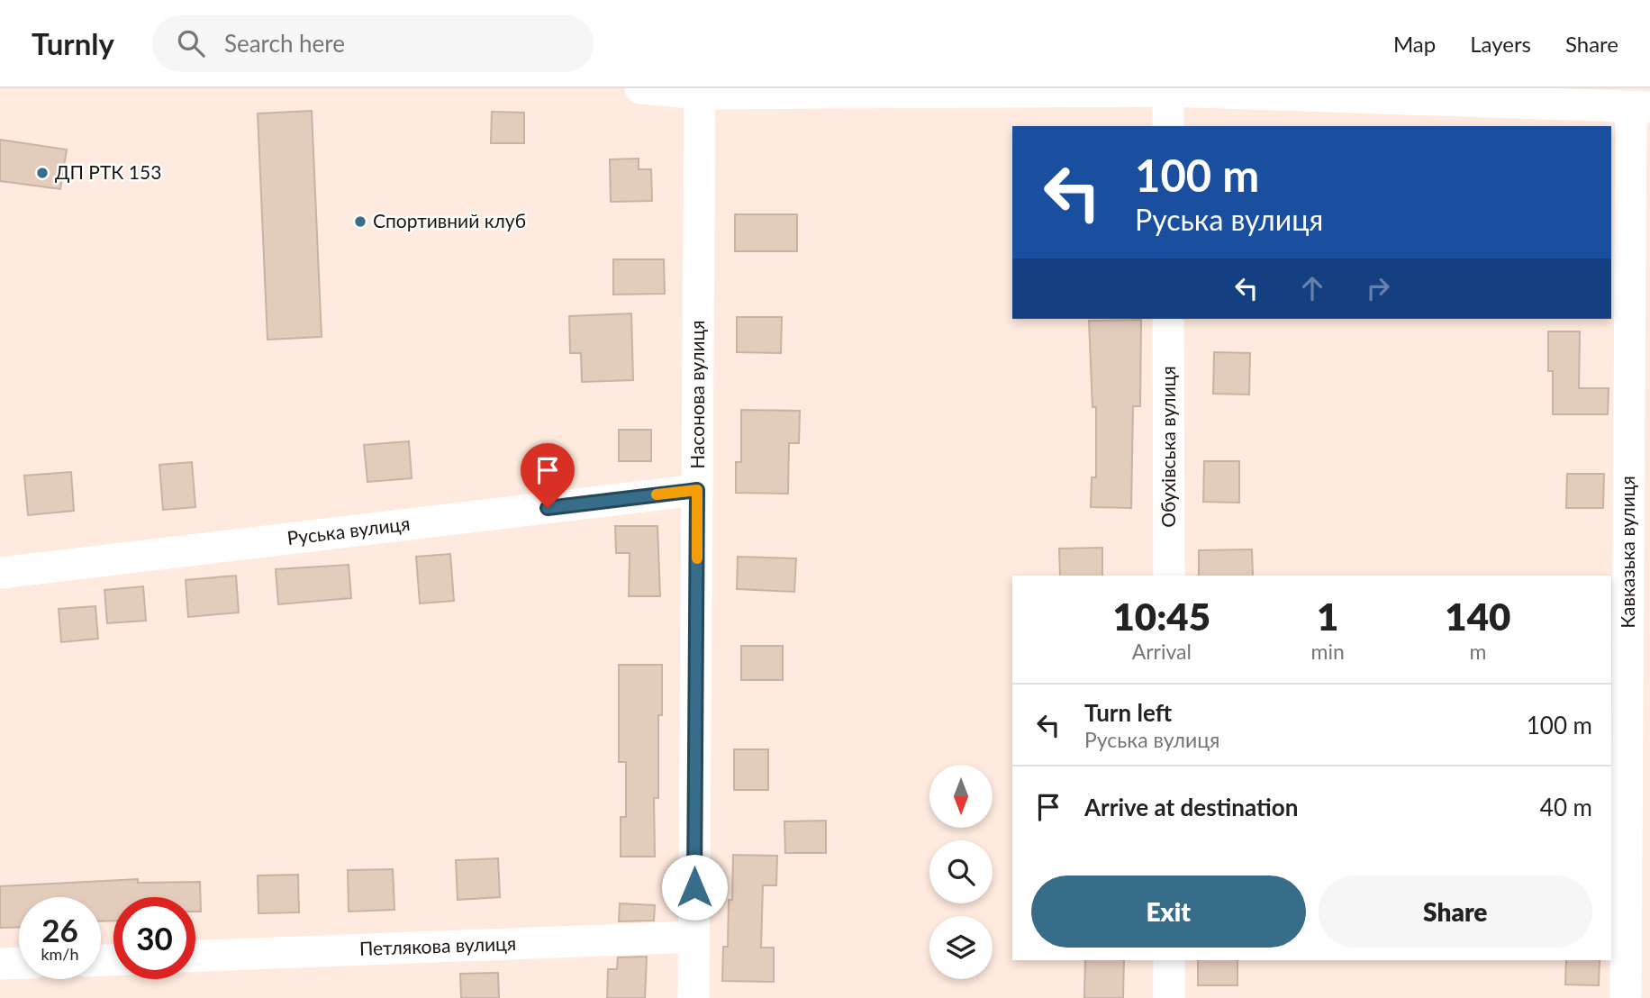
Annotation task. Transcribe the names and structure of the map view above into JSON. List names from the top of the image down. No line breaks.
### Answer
{"streets":{"street":["Насонова вулиця","Обухівська вулиця","Руська вулиця","Кавказька вулиця","Петлякова вулиця"]},"crossings":[["Насонова вулиця","Руська вулиця"],["Насонова вулиця","Петлякова вулиця"]],"places":["ДП РТК 153","Спортивний клуб"],"north":"bottom","page":{"header":"Turnly","search":"Search here","nav":["Map","Layers","Share"],"turn":["100 m","Руська вулиця"],"eta":["10:45","Arrival","1","min","140","m"],"list":[{"name":"Turn left","note":"Руська вулиця","value":"100 m"},{"name":"Arrive at destination","value":"40 m"}],"buttons":["Exit","Share"],"speed":"26 km/h","limit":"30"}}
